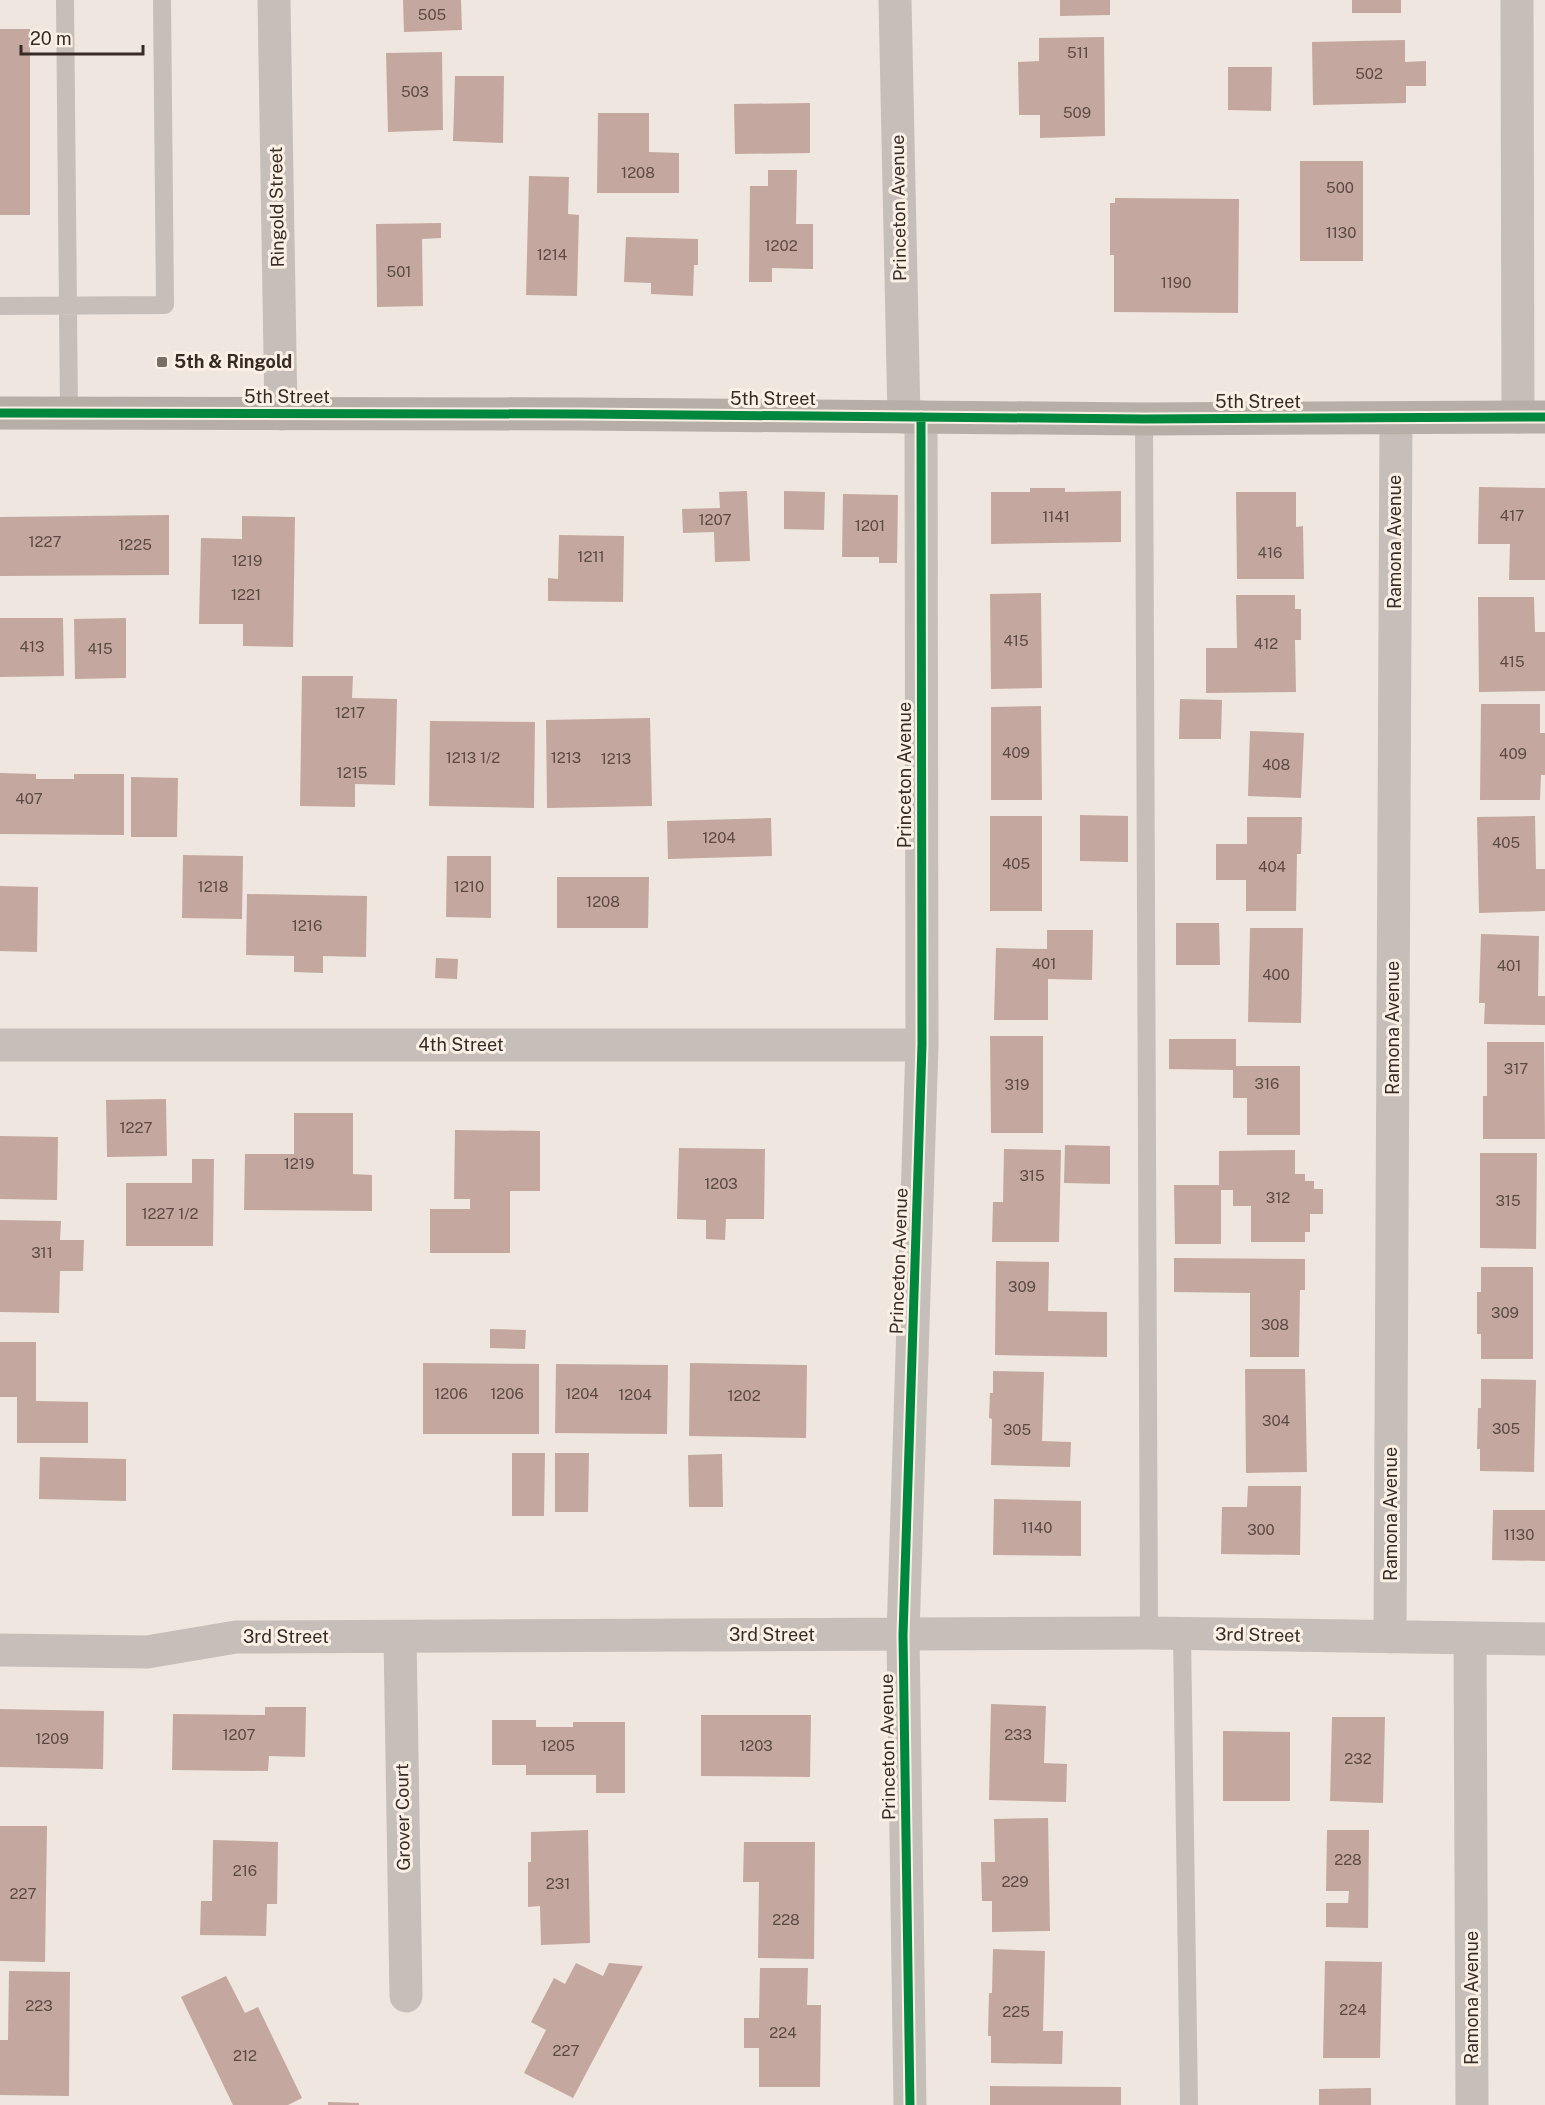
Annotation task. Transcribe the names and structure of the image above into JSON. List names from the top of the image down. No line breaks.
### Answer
{"streets":{"main road":["5th Street"],"street":["Ringold Street","Princeton Avenue","Ramona Avenue","4th Street","3rd Street","Grover Court"]},"crossings":[["Ringold Street","5th Street"],["Princeton Avenue","5th Street"],["Princeton Avenue","4th Street"],["Princeton Avenue","3rd Street"],["5th Street","Ramona Avenue"],["Ramona Avenue","3rd Street"],["3rd Street","Grover Court"]],"places":{"transit":["5th & Ringold"]},"house_numbers":["505","511","502","503","509","1208","500","1130","1202","1214","501","1190","417","1141","1207","1201","1227","1225","416","1211","1219","1221","415","412","413","415","415","1217","409","409","1213 1/2","1213","1213","408","1215","407","1204","405","405","404","1218","1210","1208","1216","401","401","400","317","316","319","1227","1219","315","1203","312","315","1227 1/2","311","309","309","308","1206","1206","1204","1204","1202","304","305","305","1140","300","1130","1207","233","1209","1205","1203","232","228","216","229","231","227","228","223","224","225","224","227","212"],"scale_bar":"20 m"}
